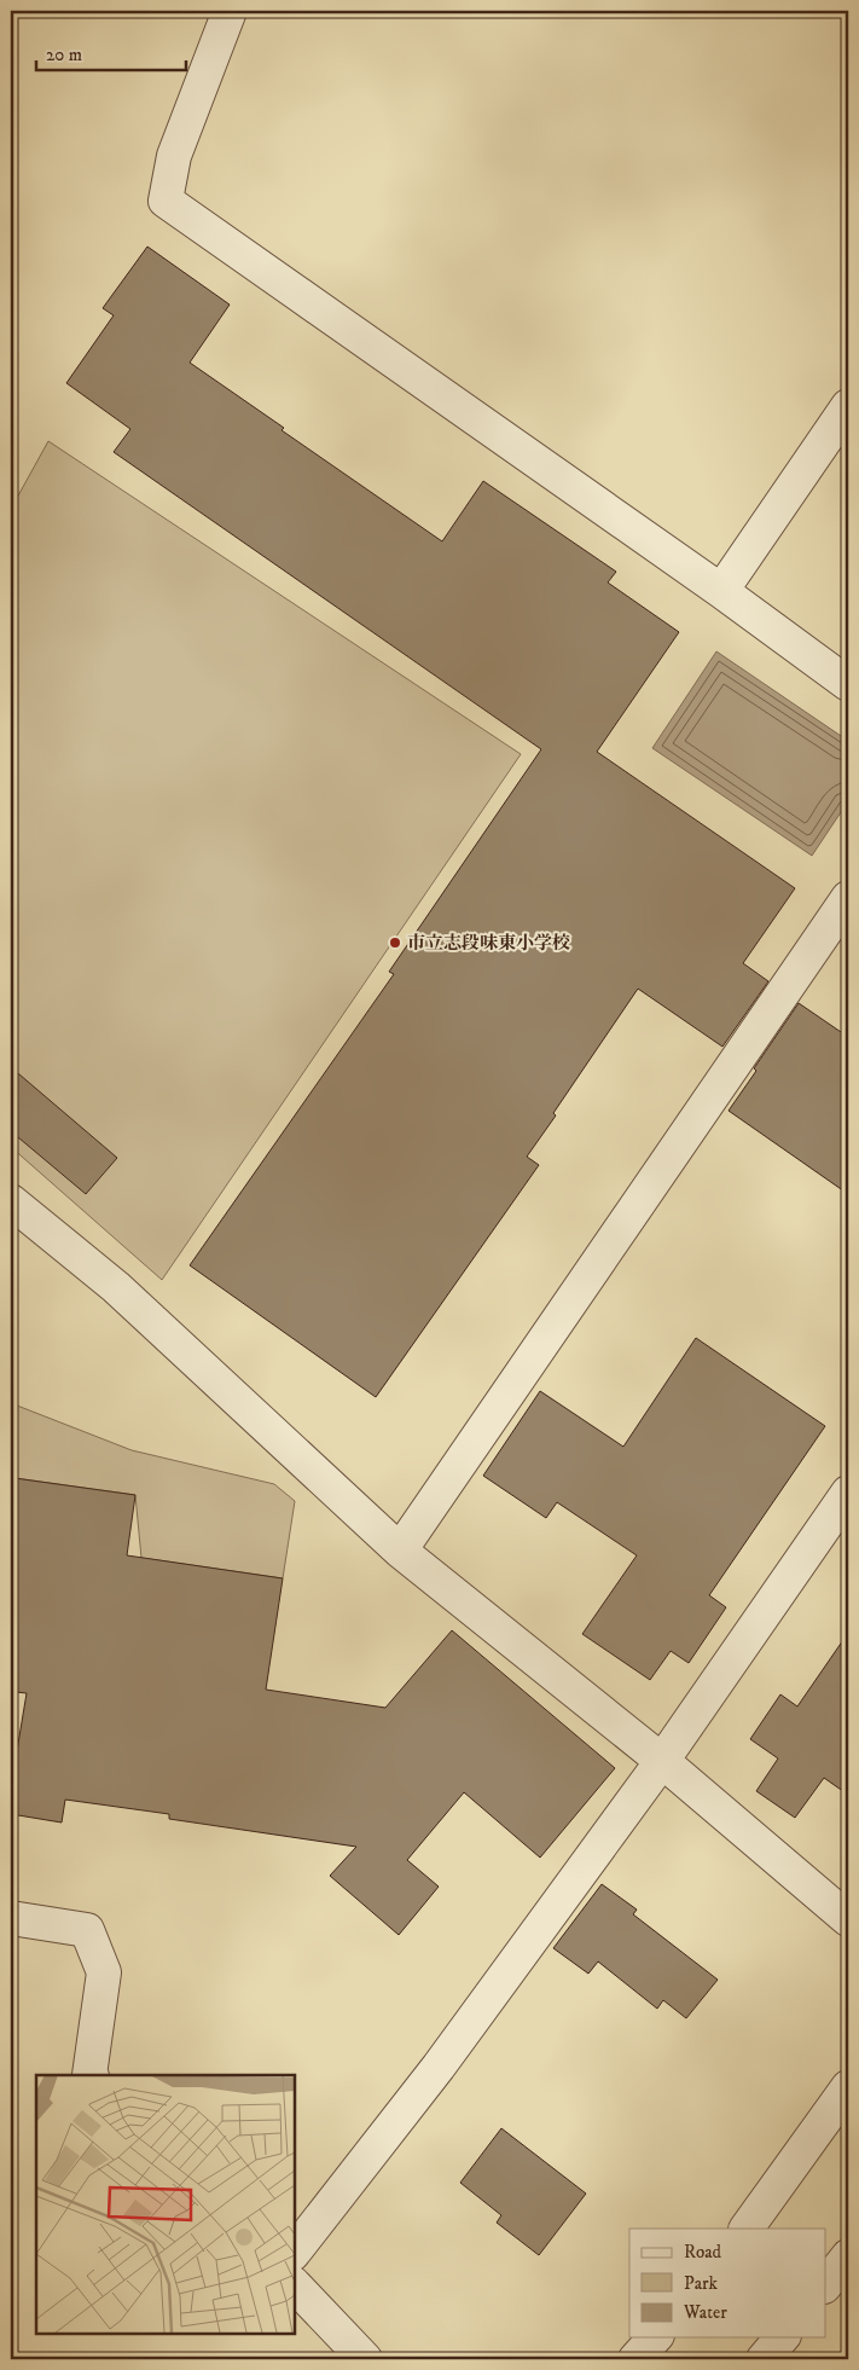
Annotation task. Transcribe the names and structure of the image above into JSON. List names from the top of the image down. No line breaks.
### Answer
{"places":["市立志段味東小学校"],"legend":["Road","Park","Water"],"scale_bar":"20 m"}
